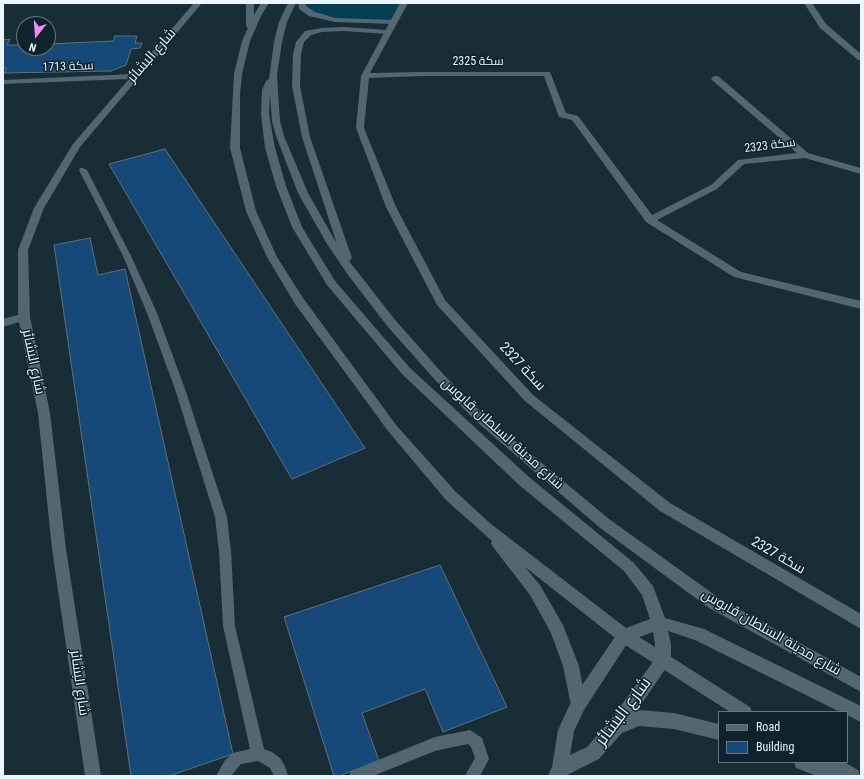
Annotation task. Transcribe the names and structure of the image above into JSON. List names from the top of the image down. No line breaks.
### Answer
{"streets":{"main road":["شارع البشائر","سكة 2325","سكة 1713","سكة 2323","سكة 2327","شارع مدينة السلطان قابوس"]},"crossings":[["شارع البشائر","سكة 1713"],["سكة 2325","سكة 2323"],["سكة 2325","سكة 2327"]],"legend":["Road","Building"],"north":"bottom"}
